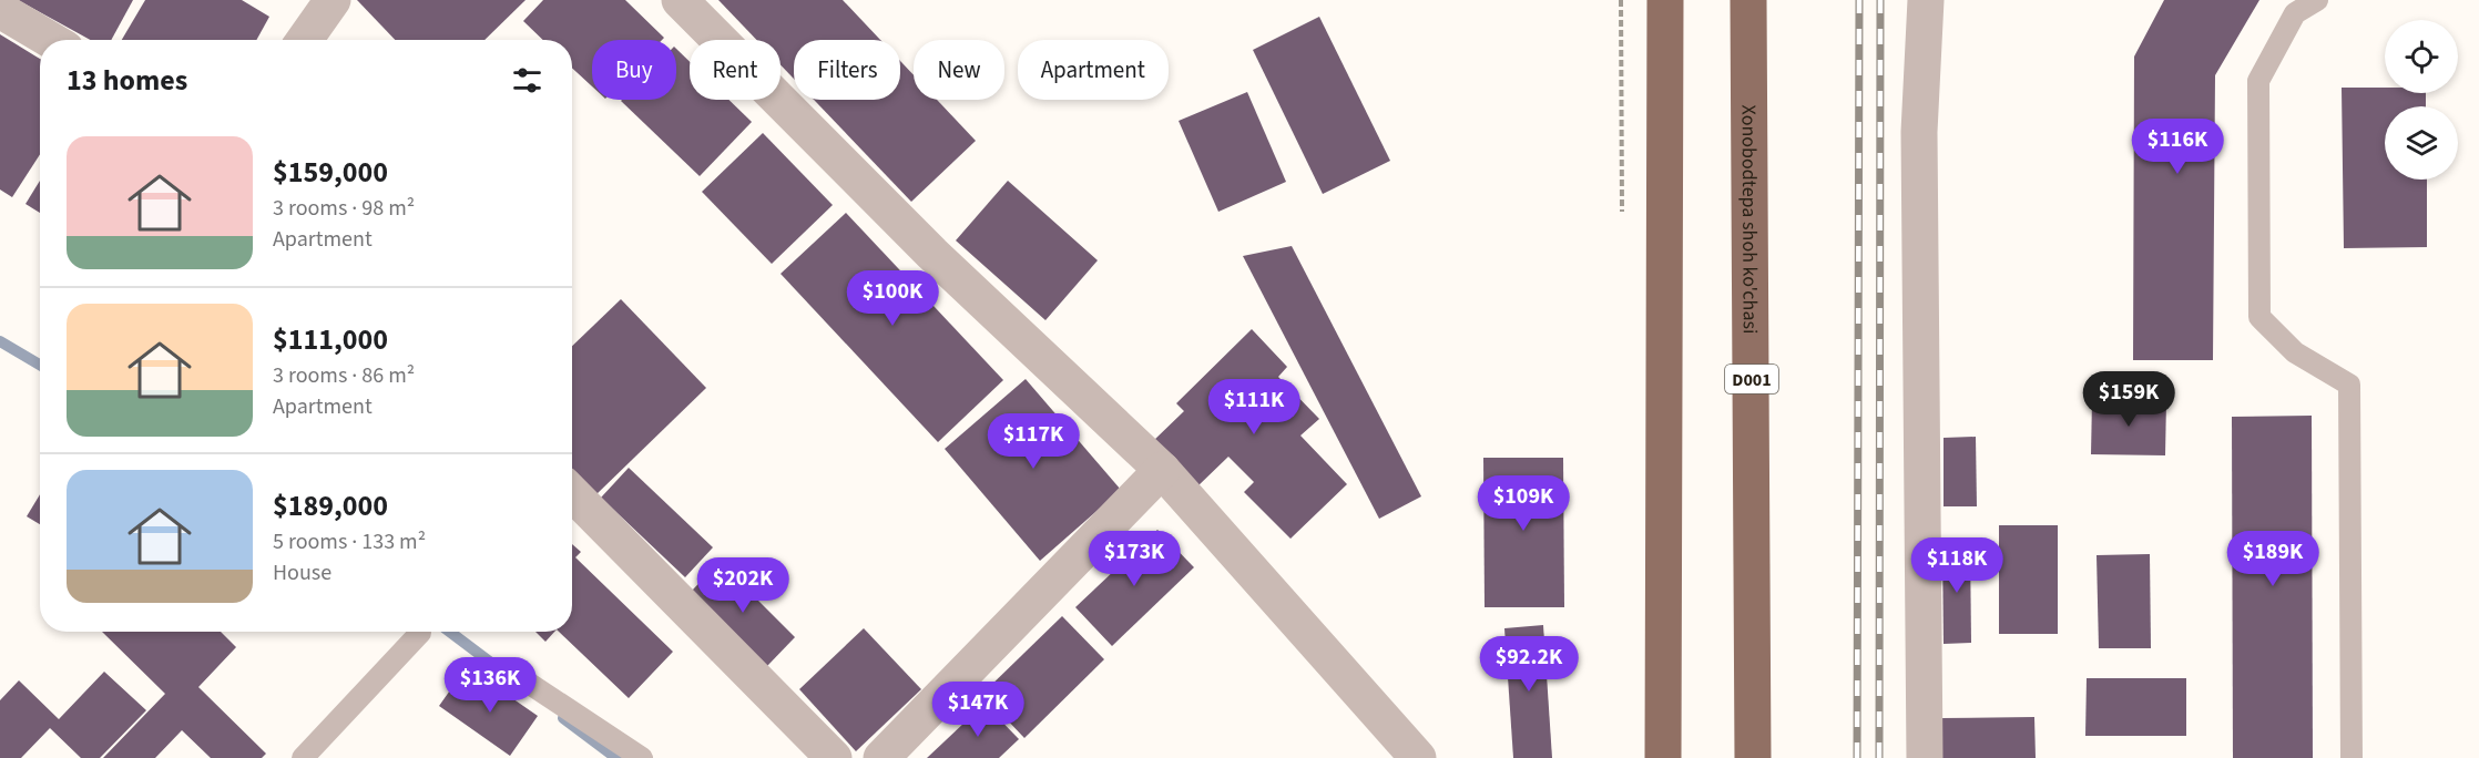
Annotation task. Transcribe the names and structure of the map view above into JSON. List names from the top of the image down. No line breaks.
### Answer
{"streets":{"highway":["Xonobodtepa shoh ko'chasi","D001"]},"page":{"chip":["Buy","Rent","Filters","New","Apartment"],"heading":"13 homes","price":["$116K","$100K","$159K","$111K","$117K","$109K","$173K","$189K","$118K","$202K","$92.2K","$136K","$147K"],"list":[{"name":"$159,000","note":"3 rooms · 98 m² · Apartment"},{"name":"$111,000","note":"3 rooms · 86 m² · Apartment"},{"name":"$189,000","note":"5 rooms · 133 m² · House"}]}}
